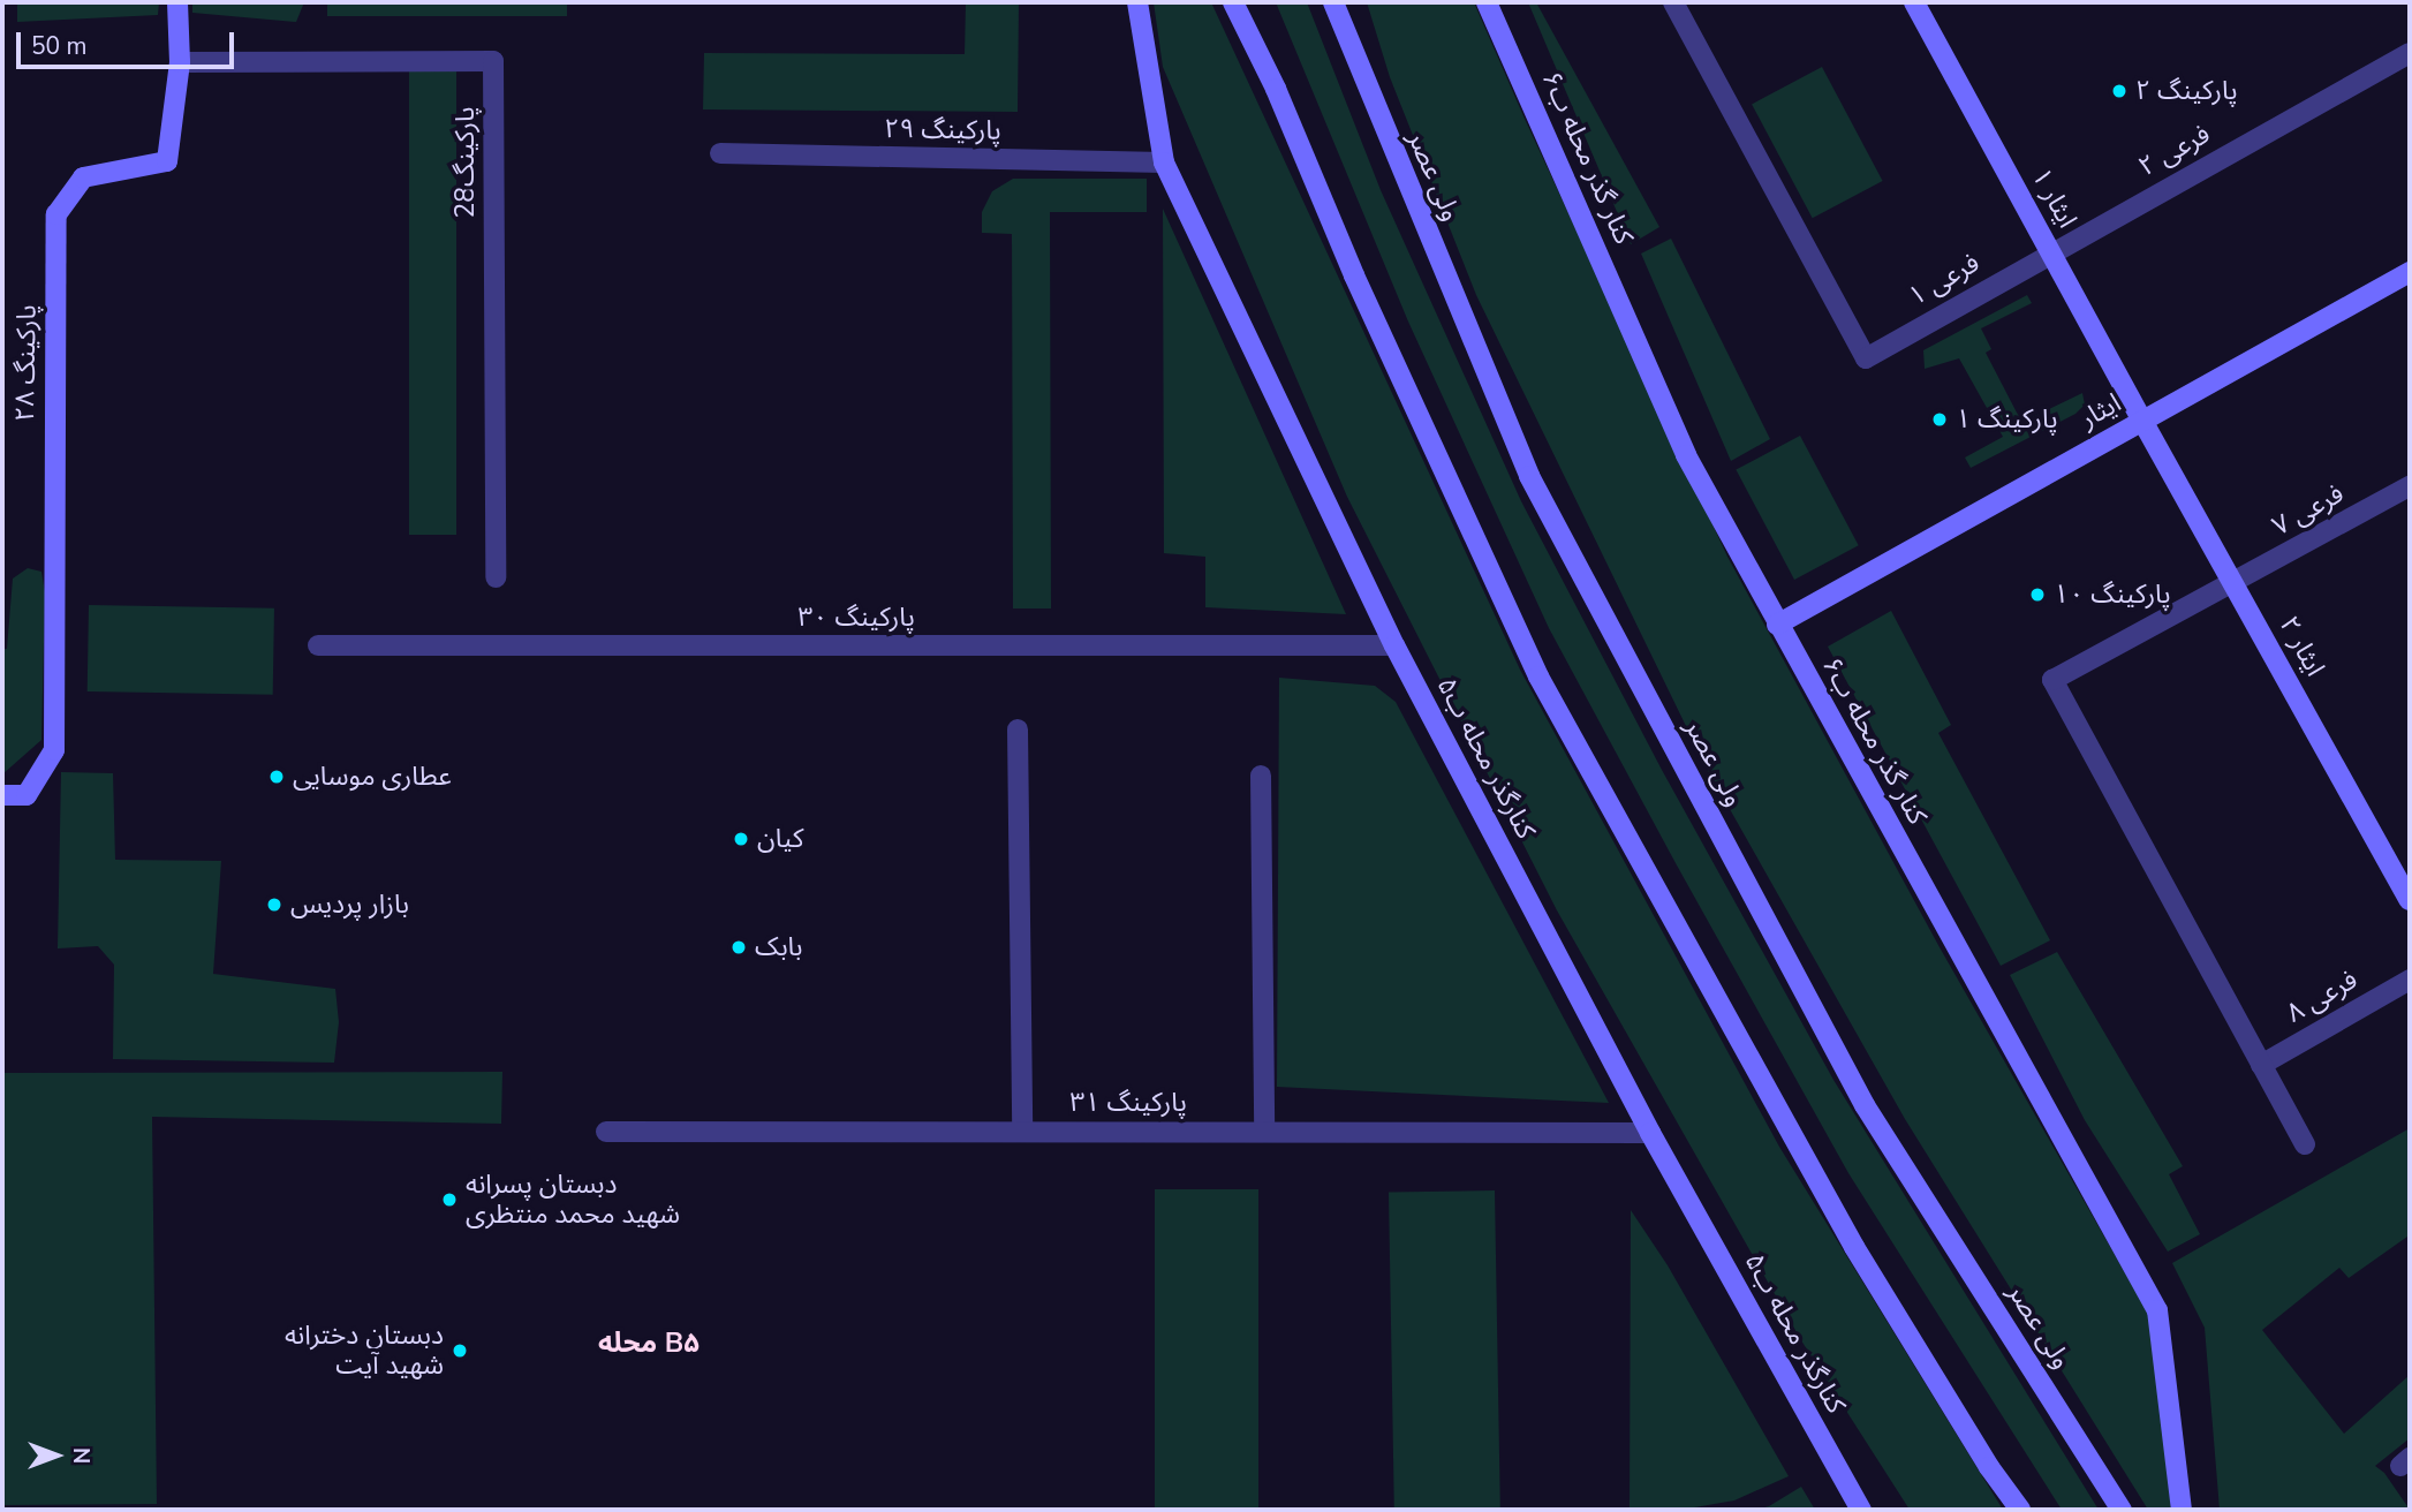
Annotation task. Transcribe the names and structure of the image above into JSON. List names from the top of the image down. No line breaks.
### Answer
{"streets":{"street":["پارکینگ ۲۹","فرعی ۲","کنار گذر محله ب۶","پارکینگ28","ولی عصر","ایثار ۱","فرعی ۱","پارکینگ ۲۸","ایثار","فرعی ۷","پارکینگ ۳۰","ایثار ۲","کنارگذر محله ب۵","فرعی ۸","پارکینگ ۳۱"]},"crossings":[["پارکینگ ۲۹","کنارگذر محله ب۵"],["فرعی ۲","ایثار ۱"],["فرعی ۲","فرعی ۱"],["کنار گذر محله ب۶","ایثار"],["پارکینگ28","پارکینگ ۲۸"],["ایثار ۱","فرعی ۱"],["ایثار ۱","ایثار"],["ایثار ۱","ایثار ۲"],["ایثار","ایثار ۲"],["فرعی ۷","ایثار ۲"],["فرعی ۷","فرعی ۸"],["پارکینگ ۳۰","کنارگذر محله ب۵"],["کنارگذر محله ب۵","پارکینگ ۳۱"]],"districts":["محله B۵"],"places":["پارکینگ ۲","پارکینگ ۱","پارکینگ ۱۰","عطاری موسایی","کیان","بازار پردیس","بابک","دبستان پسرانه شهید محمد منتظری","دبستان دخترانه شهید آیت"],"scale_bar":"50 m","north":"right"}
